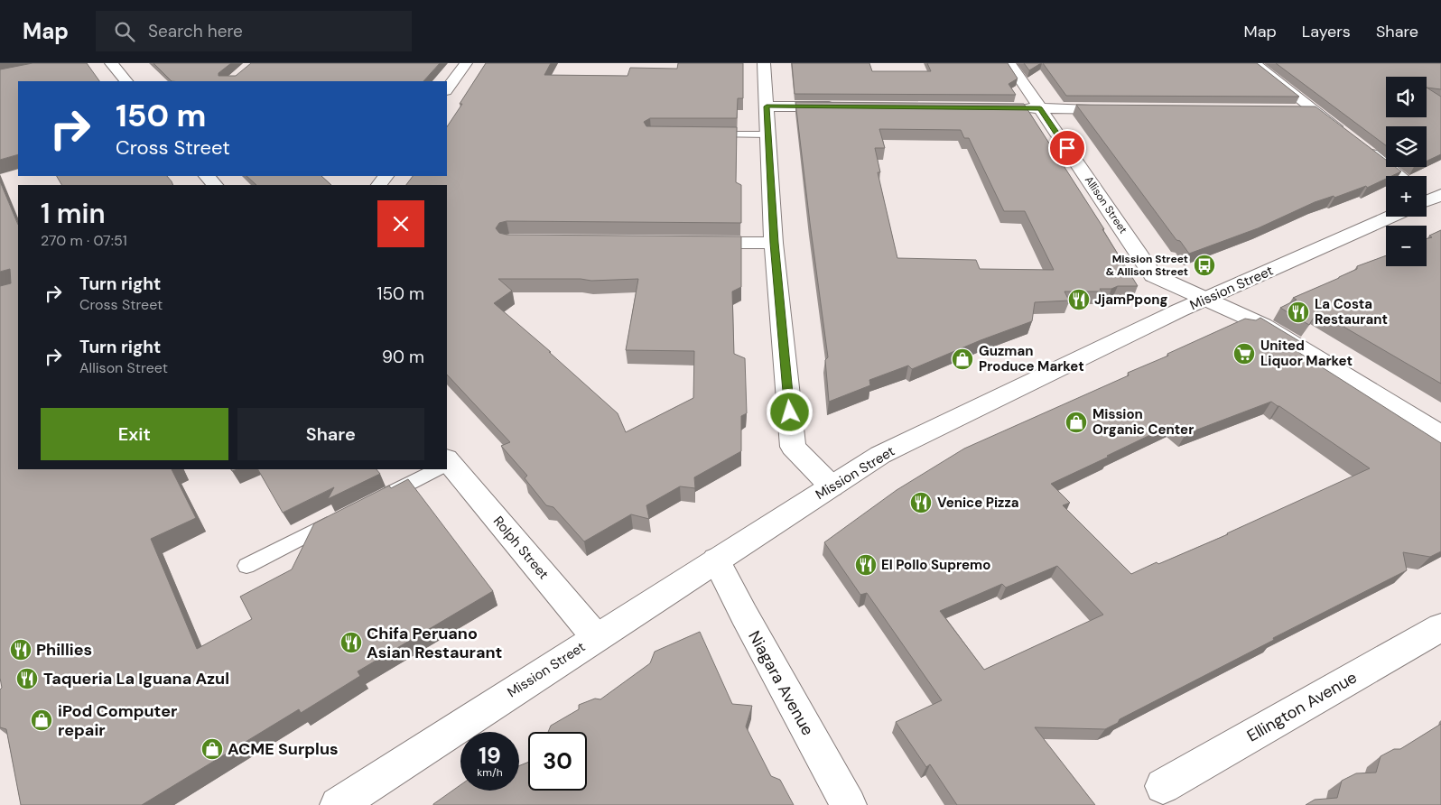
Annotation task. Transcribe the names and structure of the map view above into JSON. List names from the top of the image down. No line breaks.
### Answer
{"streets":{"street":["Allison Street","Mission Street","Rolph Street","Niagara Avenue","Ellington Avenue"]},"crossings":[["Allison Street","Mission Street"],["Mission Street","Rolph Street"],["Mission Street","Niagara Avenue"]],"places":{"bus stop":["Mission Street & Allison Street"],"restaurant":["JjamPpong","La Costa Restaurant","Venice Pizza","El Pollo Supremo","Chifa Peruano Asian Restaurant","Phillies","Taqueria La Iguana Azul"],"supermarket":["United Liquor Market"],"shop":["Guzman Produce Market","Mission Organic Center","iPod Computer repair","ACME Surplus"]},"page":{"header":"Map","search":"Search here","nav":["Map","Layers","Share"],"map_buttons":["+","−"],"turn":["150 m","Cross Street"],"heading":["1 min","270 m · 07:51"],"list":[{"name":"Turn right","note":"Cross Street","value":"150 m"},{"name":"Turn right","note":"Allison Street","value":"90 m"}],"buttons":["Exit","Share"],"speed":"19 km/h","limit":"30"}}
